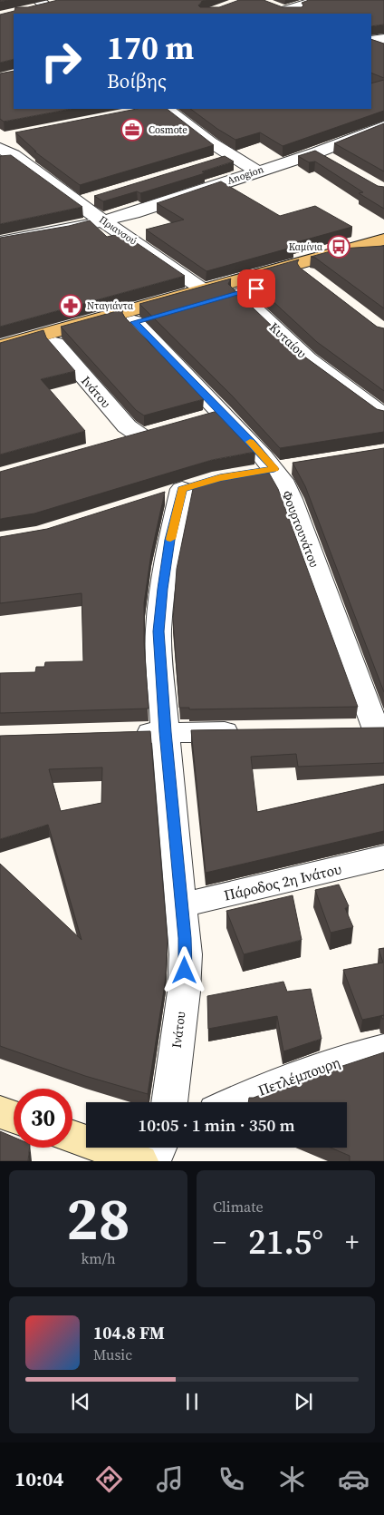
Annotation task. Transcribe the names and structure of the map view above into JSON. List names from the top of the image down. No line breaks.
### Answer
{"streets":{"street":["Anogion","Πριανσού","Κυταίου","Ινάτου","Φουρτουνάτου","Πάροδος 2η Ινάτου","Πετλέμπουρη"]},"crossings":[["Anogion","Πριανσού"],["Ινάτου","Πάροδος 2η Ινάτου"]],"places":{"office":["Cosmote"],"bus stop":["Καμίνια"],"pharmacy":["Νταγιάντα"]},"page":{"turn":["170 m","Βοίβης"],"limit":"30","trip":"10:05 · 1 min · 350 m","tile":[["28","km/h"],"Climate"],"heat":["−","21.5°","+"],"song":["104.8 FM","Music"],"tabs":"10:04"}}
